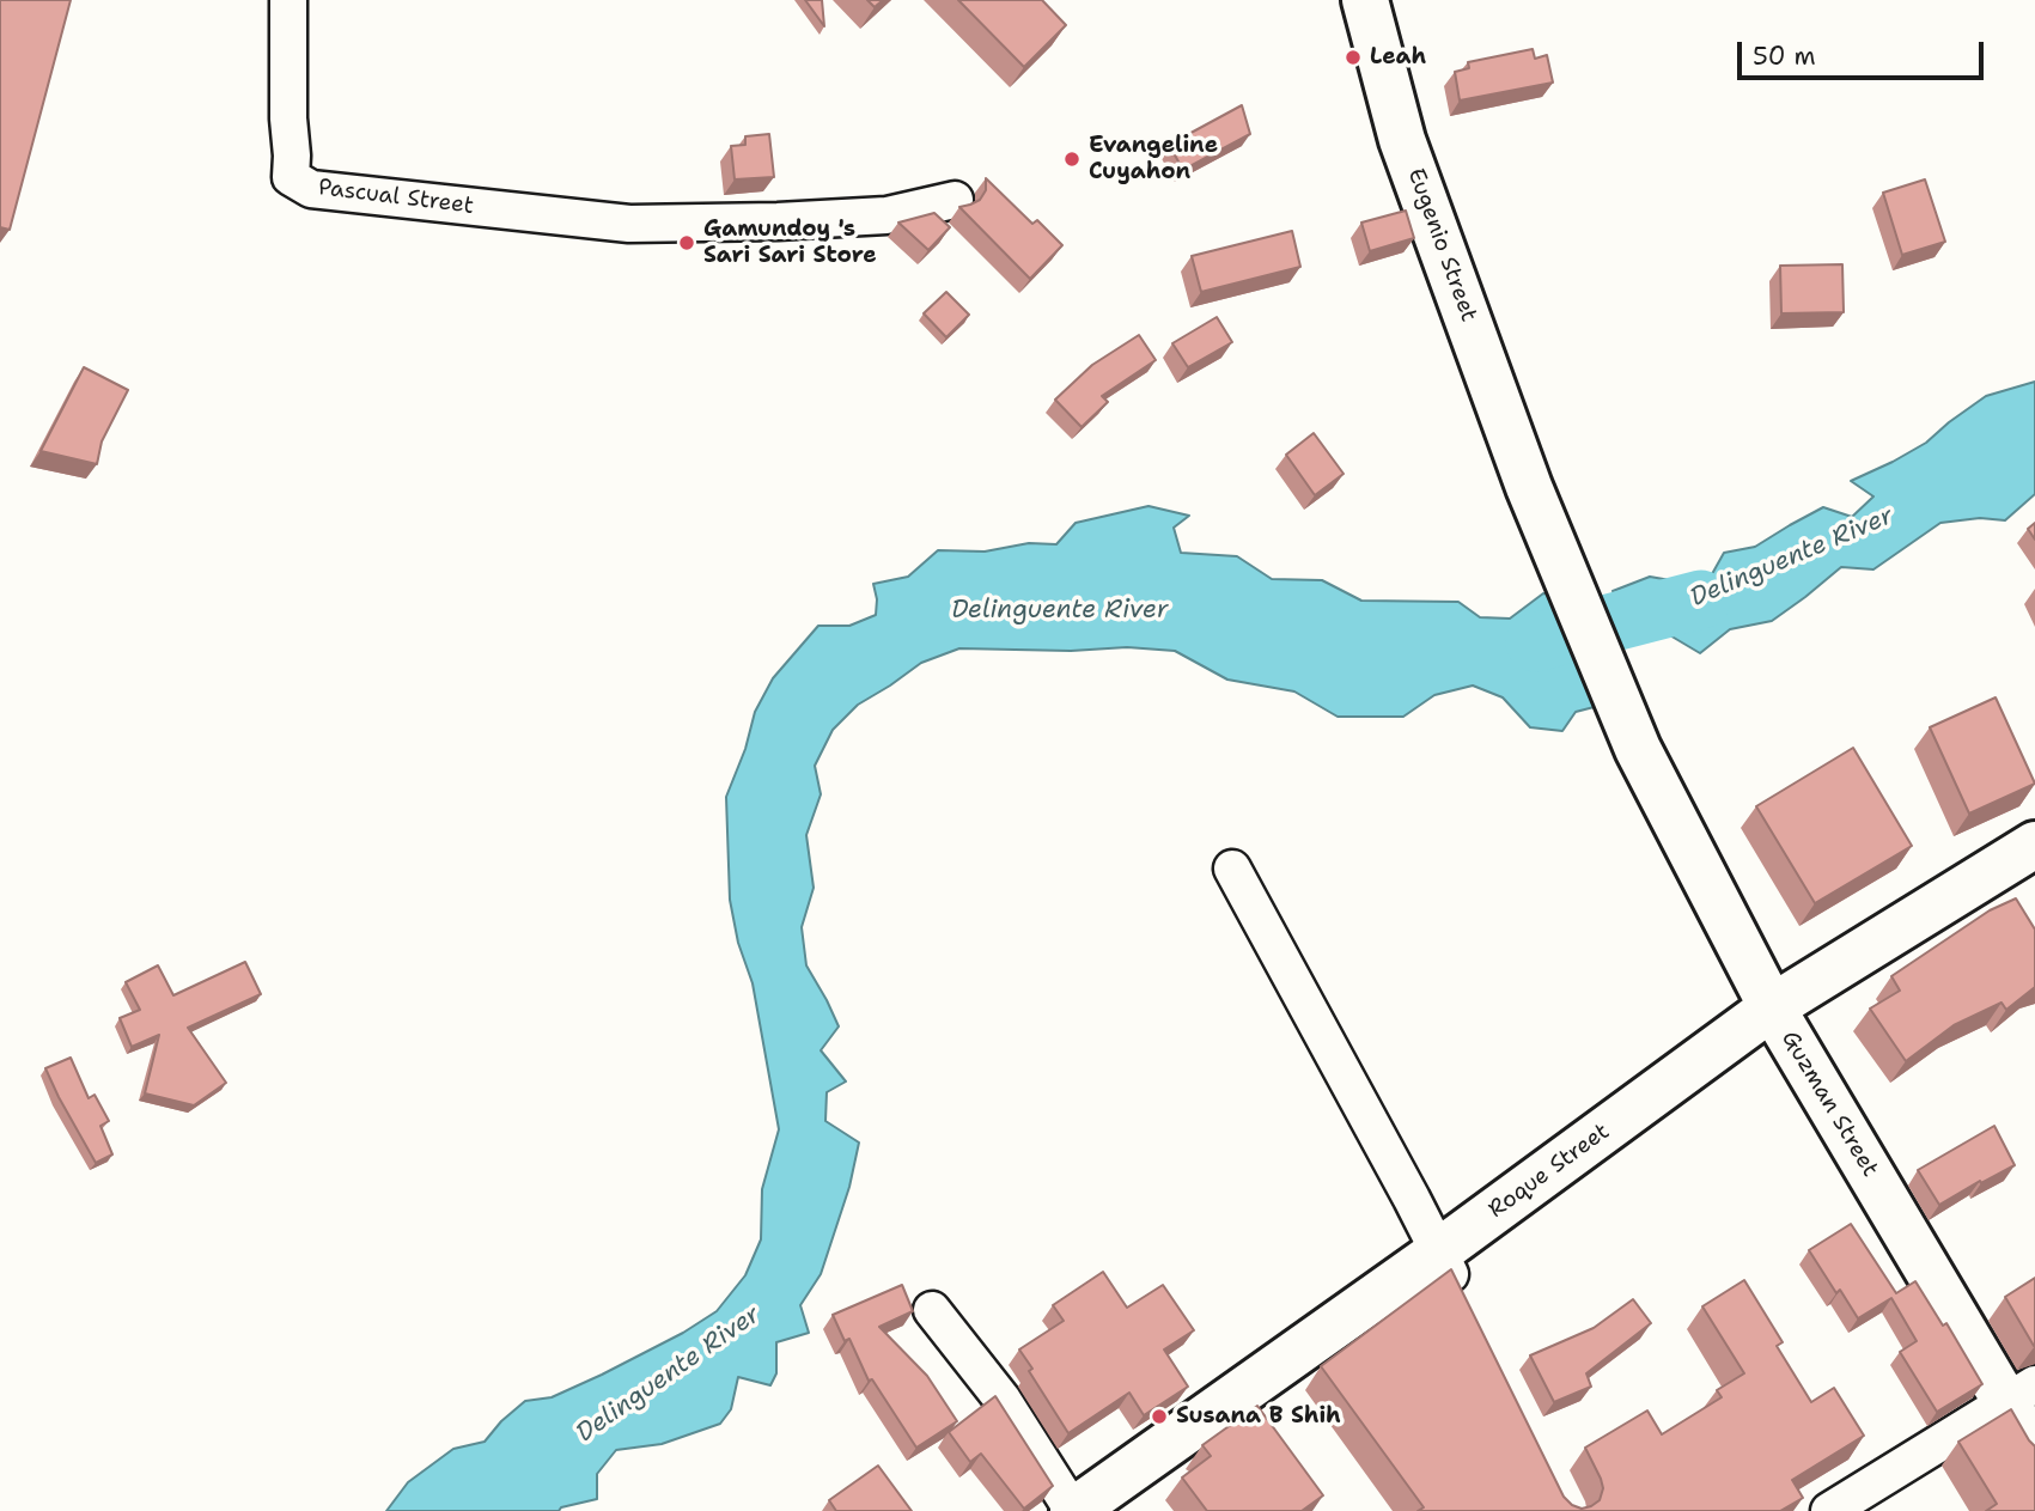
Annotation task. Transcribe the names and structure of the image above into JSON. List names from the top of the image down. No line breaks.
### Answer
{"streets":{"street":["Pascual Street","Eugenio Street","Guzman Street","Roque Street"]},"crossings":[["Eugenio Street","Guzman Street"],["Guzman Street","Roque Street"]],"water":["Delinguente River"],"places":["Leah","Evangeline Cuyahon","Gamundoy 's Sari Sari Store","Susana B Shih"],"scale_bar":"50 m"}
